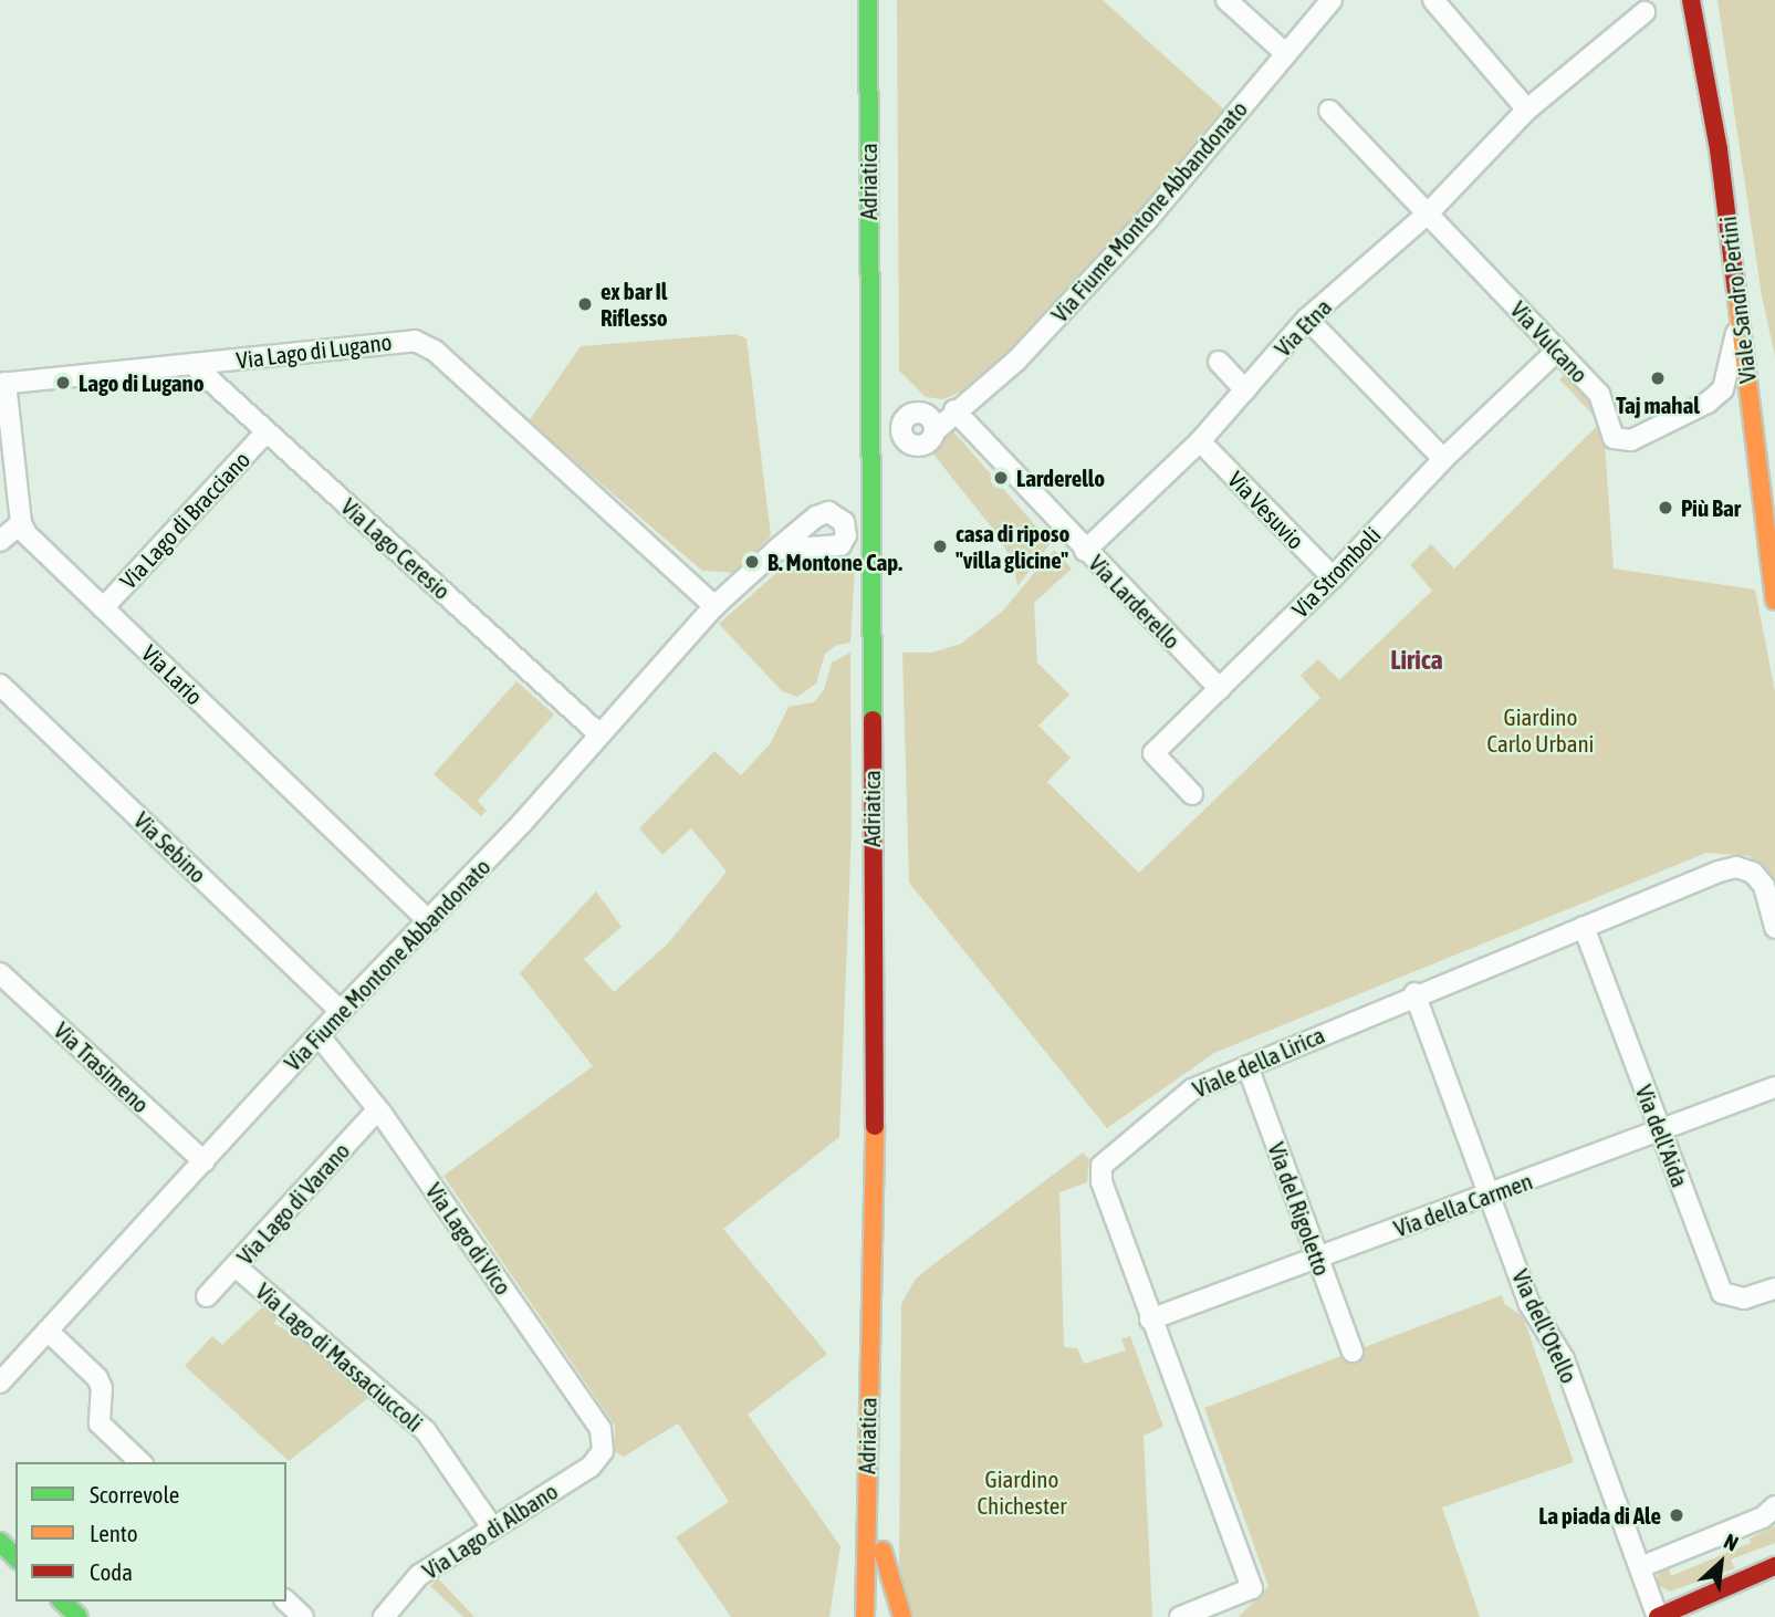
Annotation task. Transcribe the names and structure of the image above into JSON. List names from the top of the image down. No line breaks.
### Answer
{"streets":{"main road":["Adriatica","Viale Sandro Pertini"],"street":["Via Fiume Montone Abbandonato","Via Etna","Via Vulcano","Via Lago di Lugano","Via Vesuvio","Via Lago di Bracciano","Via Lago Ceresio","Via Stromboli","Via Larderello","Via Lario","Via Sebino","Viale della Lirica","Via Trasimeno","Via dell'Aida","Via Lago di Varano","Via della Carmen","Via del Rigoletto","Via Lago di Vico","Via dell'Otello","Via Lago di Massaciuccoli","Via Lago di Albano"]},"crossings":[["Via Fiume Montone Abbandonato","Via Lago di Lugano"],["Via Fiume Montone Abbandonato","Via Lago Ceresio"],["Via Fiume Montone Abbandonato","Via Larderello"],["Via Fiume Montone Abbandonato","Via Lario"],["Via Fiume Montone Abbandonato","Via Sebino"],["Via Fiume Montone Abbandonato","Via Trasimeno"],["Via Fiume Montone Abbandonato","Via Lago di Vico"],["Viale Sandro Pertini","Via Vulcano"],["Via Etna","Via Vulcano"],["Via Etna","Via Vesuvio"],["Via Etna","Via Larderello"],["Via Vulcano","Via Stromboli"],["Via Lago di Lugano","Via Lago Ceresio"],["Via Vesuvio","Via Stromboli"],["Via Lago di Bracciano","Via Lago Ceresio"],["Via Lago di Bracciano","Via Lario"],["Via Stromboli","Via Larderello"],["Viale della Lirica","Via dell'Aida"],["Viale della Lirica","Via della Carmen"],["Viale della Lirica","Via del Rigoletto"],["Viale della Lirica","Via dell'Otello"],["Via dell'Aida","Via della Carmen"],["Via Lago di Varano","Via Lago di Vico"],["Via Lago di Varano","Via Lago di Massaciuccoli"],["Via della Carmen","Via del Rigoletto"],["Via della Carmen","Via dell'Otello"],["Via Lago di Vico","Via Lago di Albano"],["Via Lago di Massaciuccoli","Via Lago di Albano"]],"districts":["Lirica"],"parks":["Giardino Carlo Urbani","Giardino Chichester"],"places":["ex bar Il Riflesso","Taj mahal","Lago di Lugano","Larderello","Più Bar","casa di riposo \"villa glicine\"","B. Montone Cap.","La piada di Ale"],"legend":["Scorrevole","Lento","Coda"],"north":"top right"}
